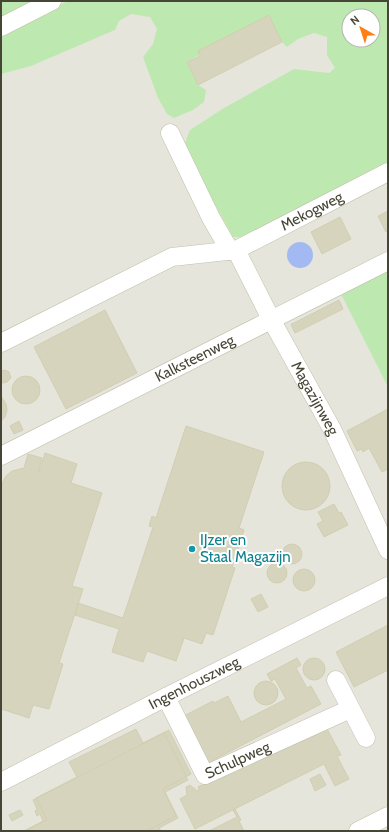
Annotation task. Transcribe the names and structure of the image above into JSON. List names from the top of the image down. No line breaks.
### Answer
{"streets":{"street":["Mekogweg","Kalksteenweg","Magazijnweg","Ingenhouszweg","Schulpweg"]},"crossings":[["Mekogweg","Magazijnweg"],["Kalksteenweg","Magazijnweg"],["Ingenhouszweg","Schulpweg"]],"places":["IJzer en Staal Magazijn"],"north":"top left"}
